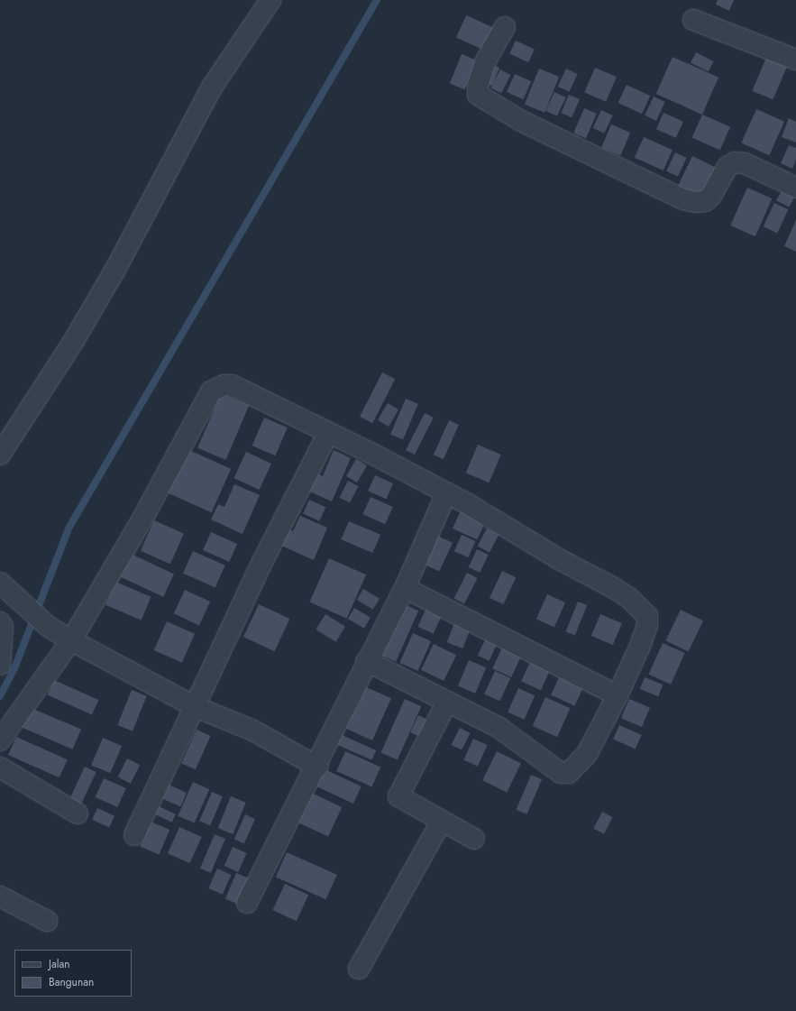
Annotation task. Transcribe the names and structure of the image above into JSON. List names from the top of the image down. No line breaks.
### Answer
{"legend":["Jalan","Bangunan"]}
